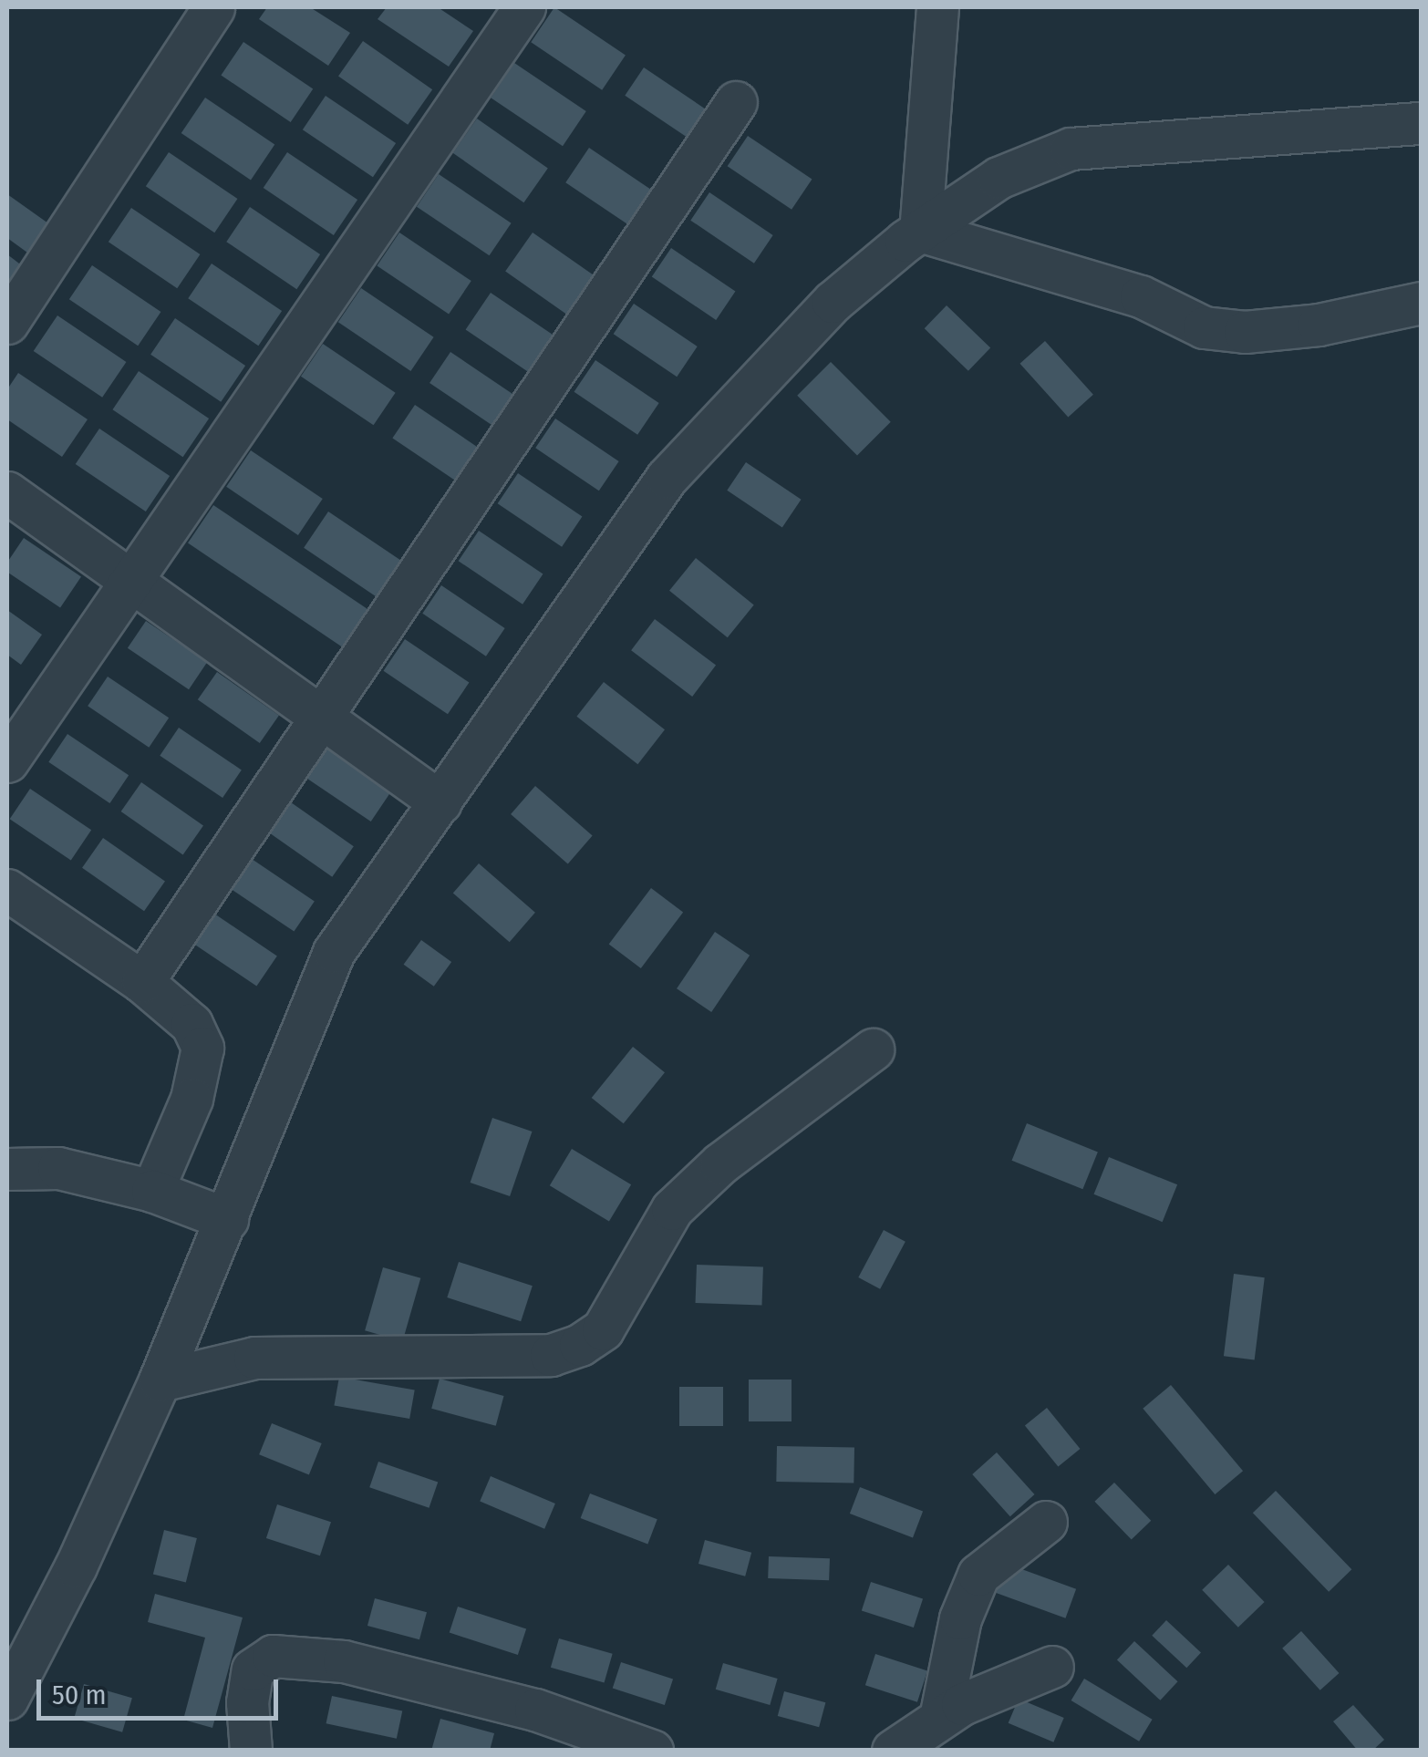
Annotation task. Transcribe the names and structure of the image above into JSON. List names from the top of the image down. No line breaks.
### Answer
{"scale_bar":"50 m"}
